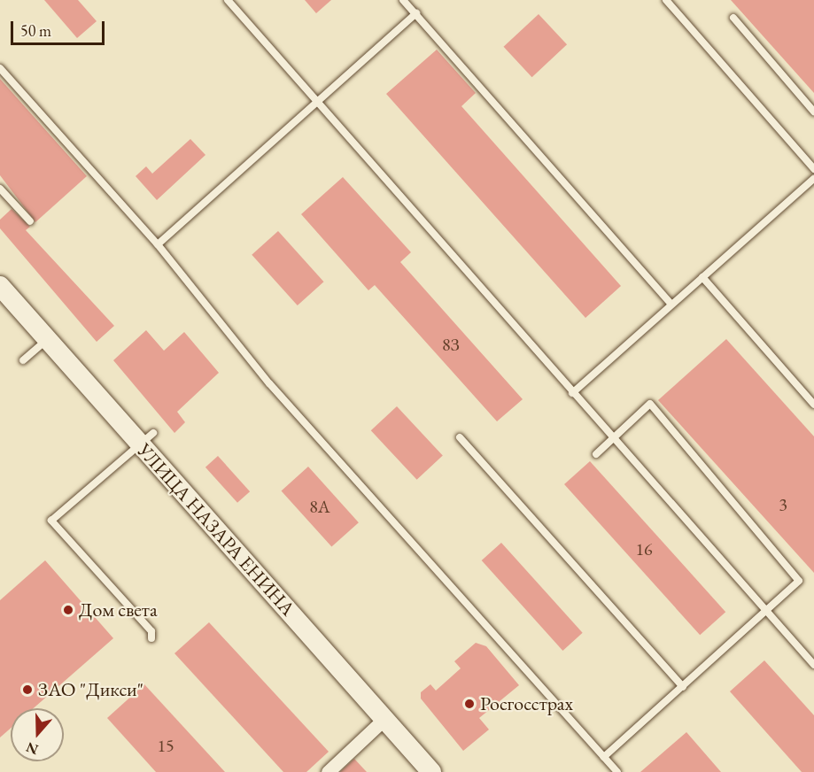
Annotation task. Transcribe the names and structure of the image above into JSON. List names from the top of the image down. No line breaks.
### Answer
{"streets":{"main road":["УЛИЦА НАЗАРА ЕНИНА"]},"places":["Дом света","ЗАО \"Дикси\"","Росгосстрах"],"house_numbers":["8З","3","8А","16","15"],"scale_bar":"50 m","north":"bottom"}
